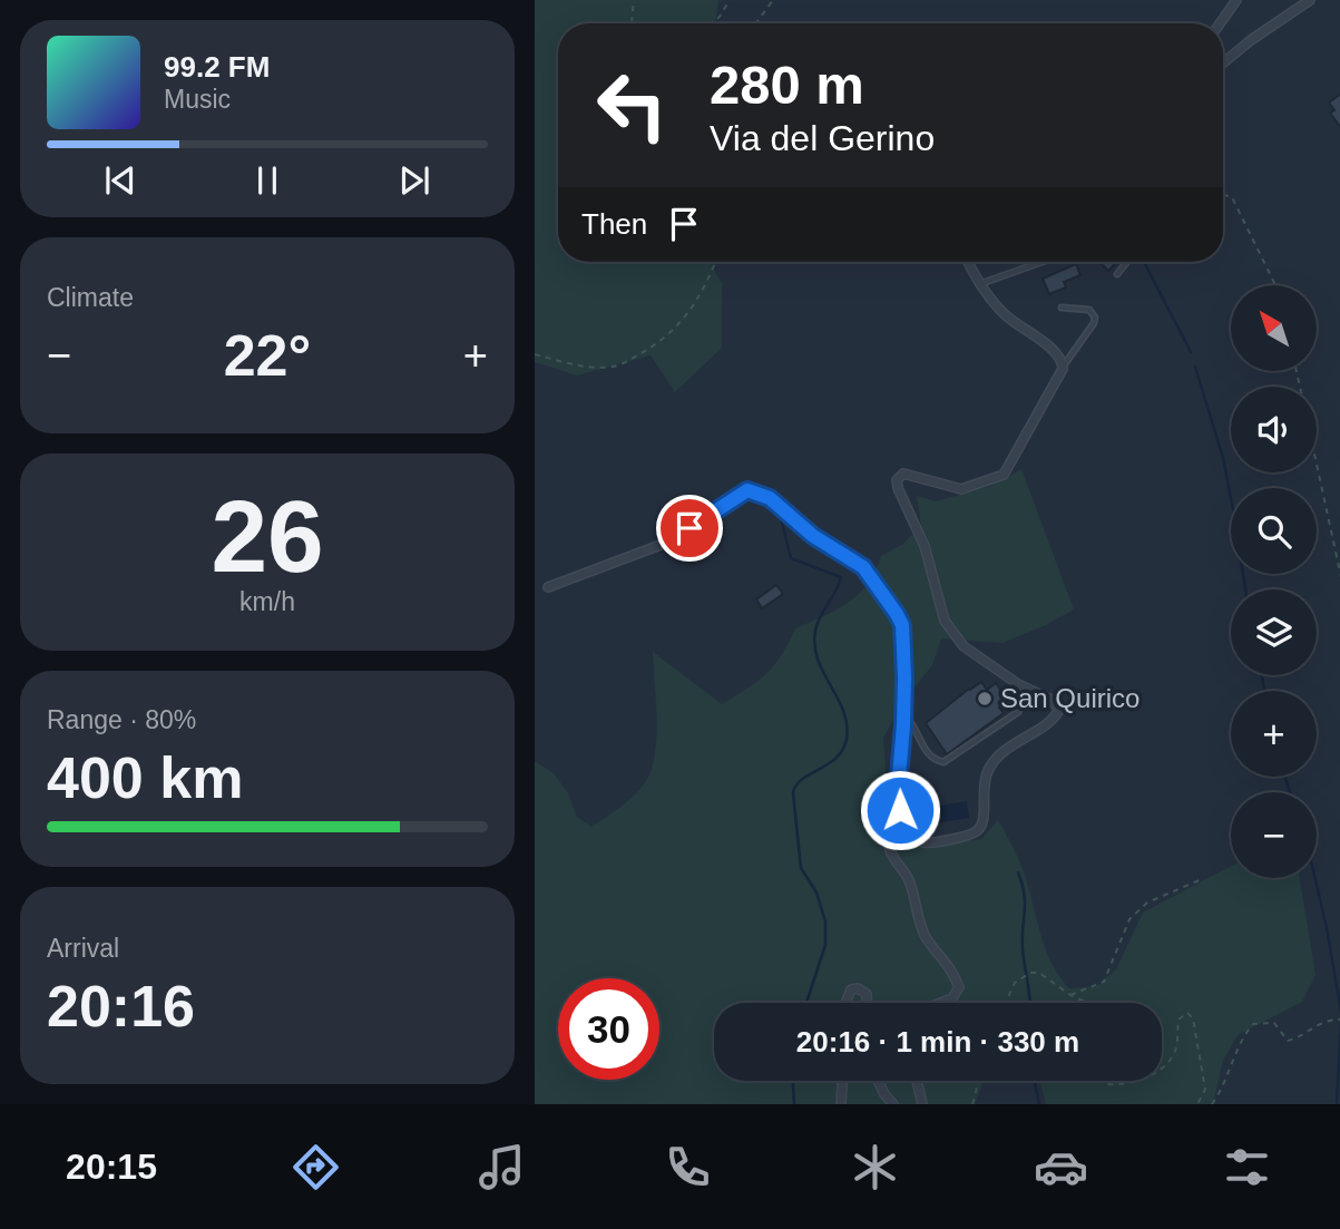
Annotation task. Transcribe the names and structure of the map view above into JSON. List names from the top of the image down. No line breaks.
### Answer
{"places":["San Quirico"],"north":"top left","page":{"turn":["280 m","Via del Gerino"],"song":["99.2 FM","Music"],"then":"Then","tile":["Climate",["26","km/h"],["Range · 80%","400 km"],["Arrival","20:16"]],"map_buttons":["+","−"],"heat":["−","22°","+"],"limit":"30","trip":"20:16 · 1 min · 330 m","tabs":"20:15"}}
